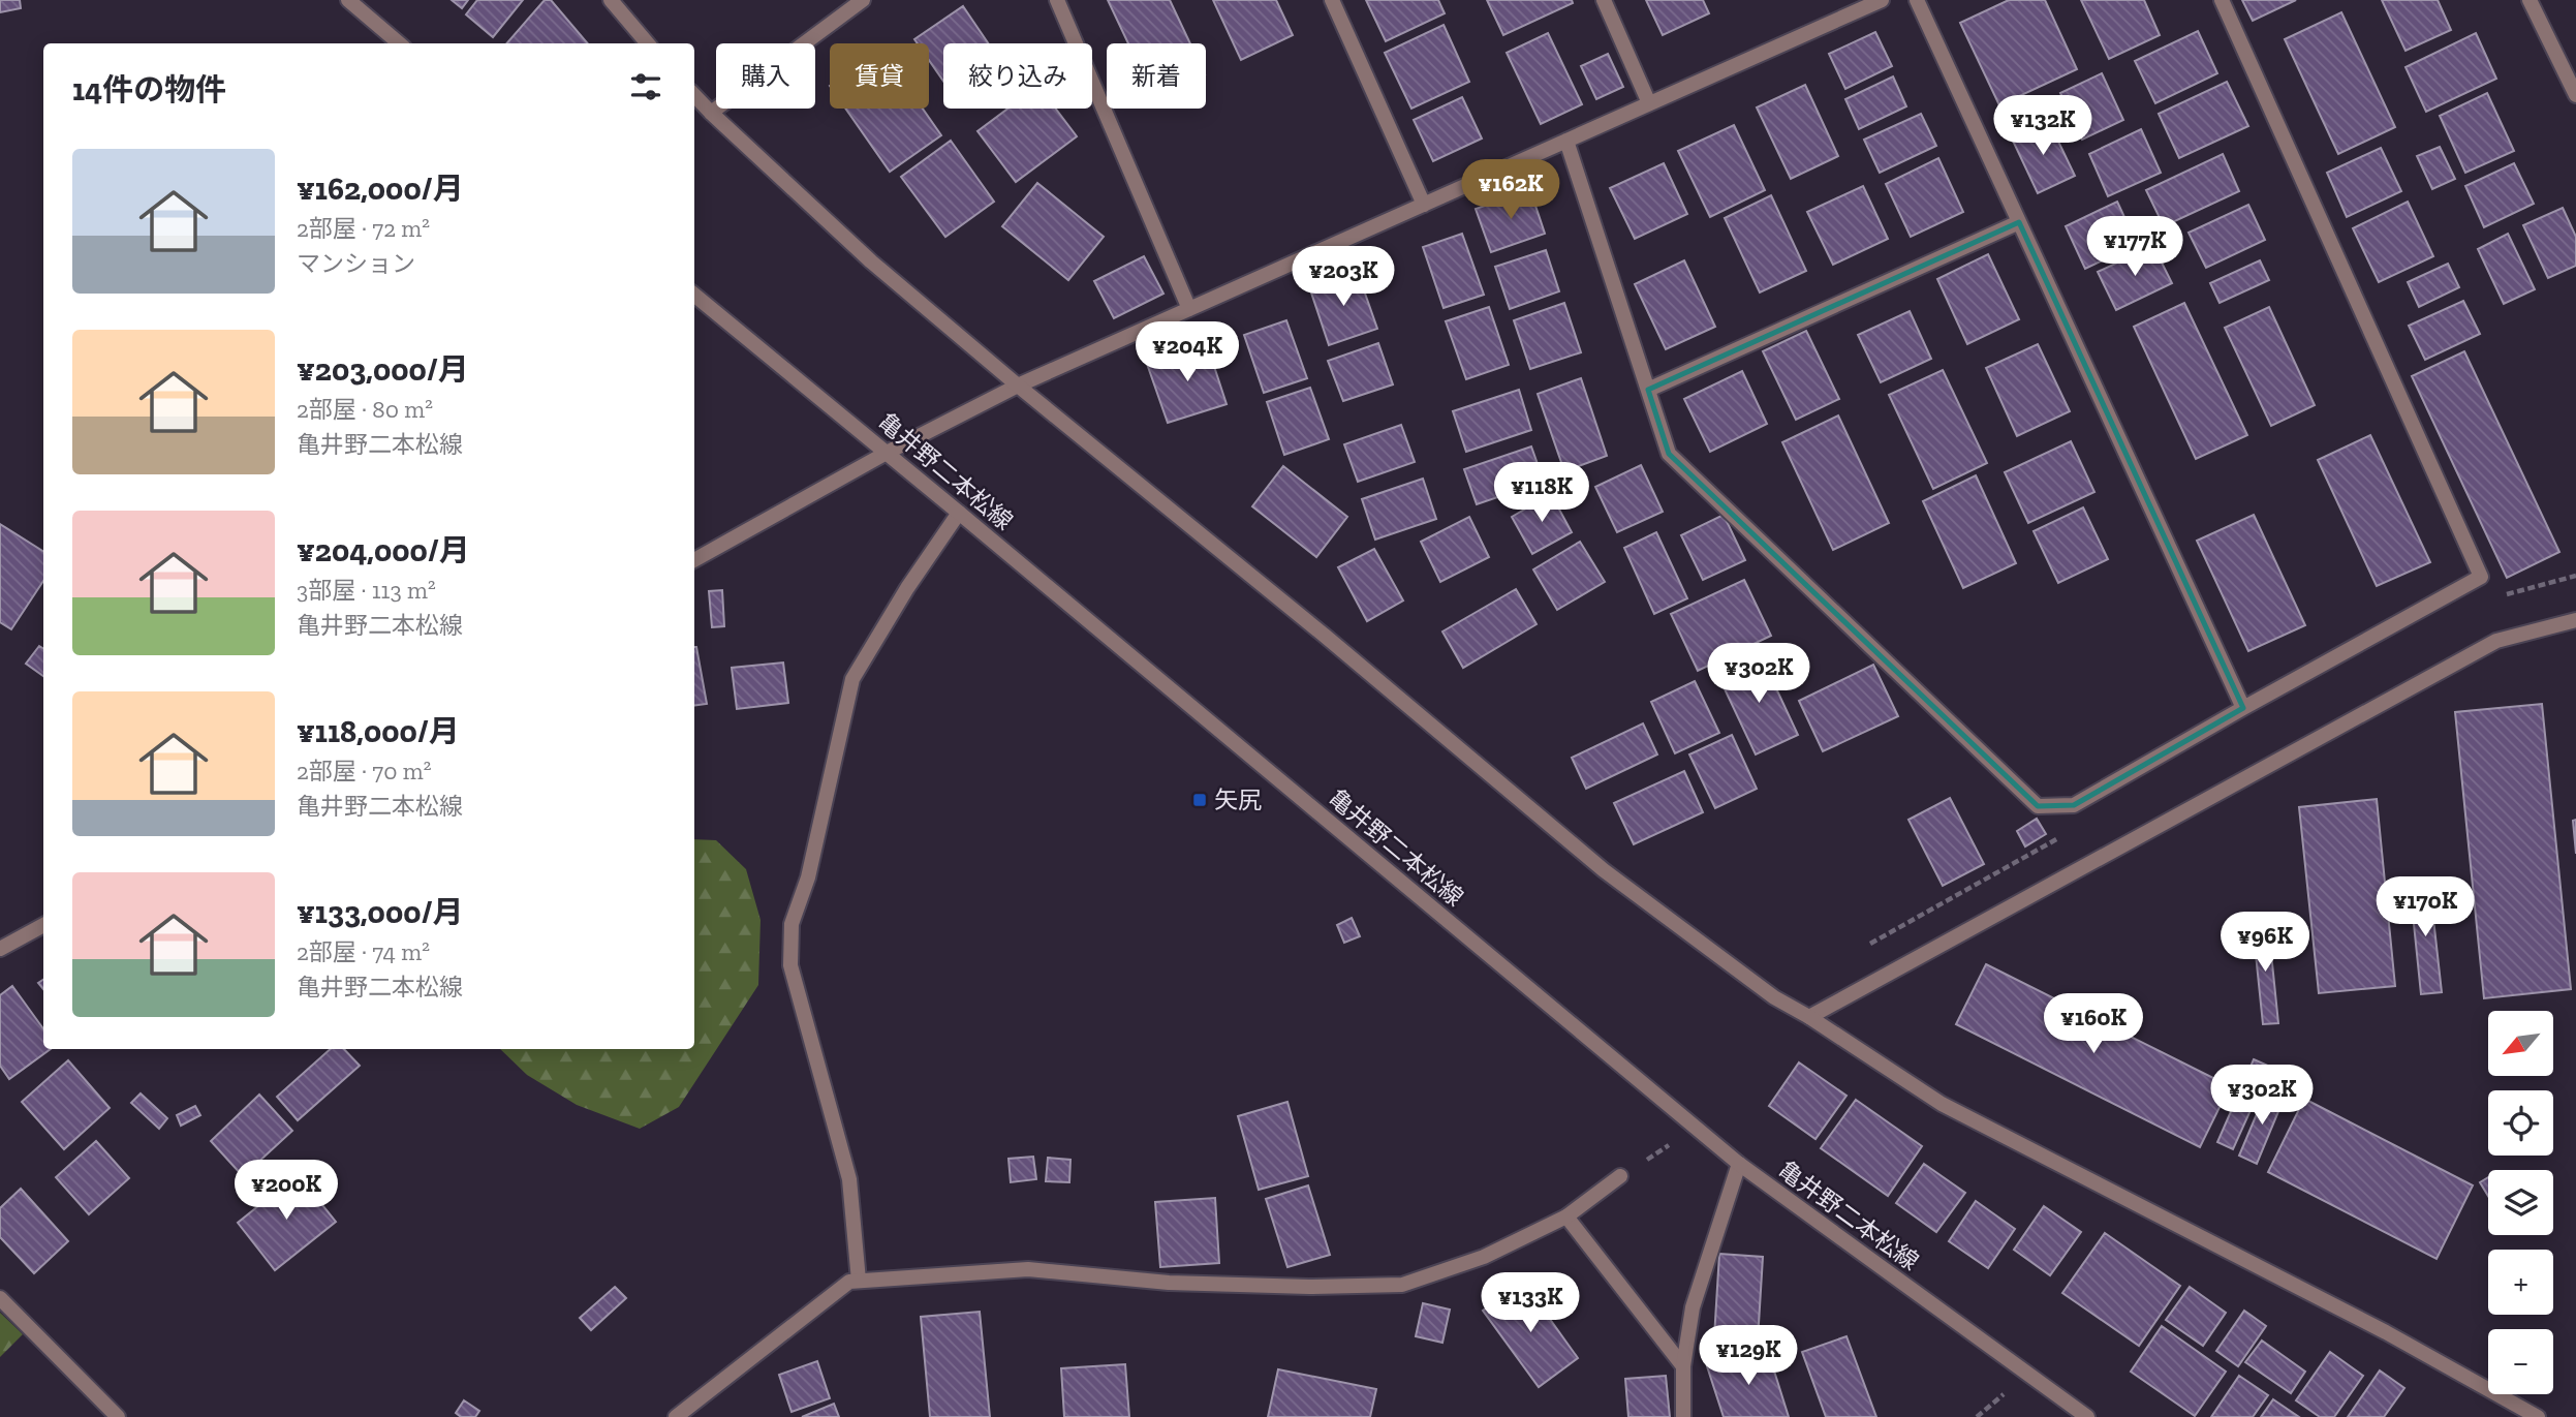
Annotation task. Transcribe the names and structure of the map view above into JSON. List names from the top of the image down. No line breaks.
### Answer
{"streets":{"street":["亀井野二本松線"]},"places":{"transit":["矢尻"]},"north":"bottom left","page":{"chip":["購入","賃貸","絞り込み","新着"],"heading":"14件の物件","price":["¥132K","¥162K","¥177K","¥203K","¥204K","¥118K","¥302K","¥170K","¥96K","¥160K","¥302K","¥200K","¥133K","¥129K"],"list":[{"name":"¥162,000/月","note":"2部屋 · 72 m² · マンション"},{"name":"¥203,000/月","note":"2部屋 · 80 m² · 亀井野二本松線"},{"name":"¥204,000/月","note":"3部屋 · 113 m² · 亀井野二本松線"},{"name":"¥118,000/月","note":"2部屋 · 70 m² · 亀井野二本松線"},{"name":"¥133,000/月","note":"2部屋 · 74 m² · 亀井野二本松線"}],"map_buttons":["+","−"]}}
